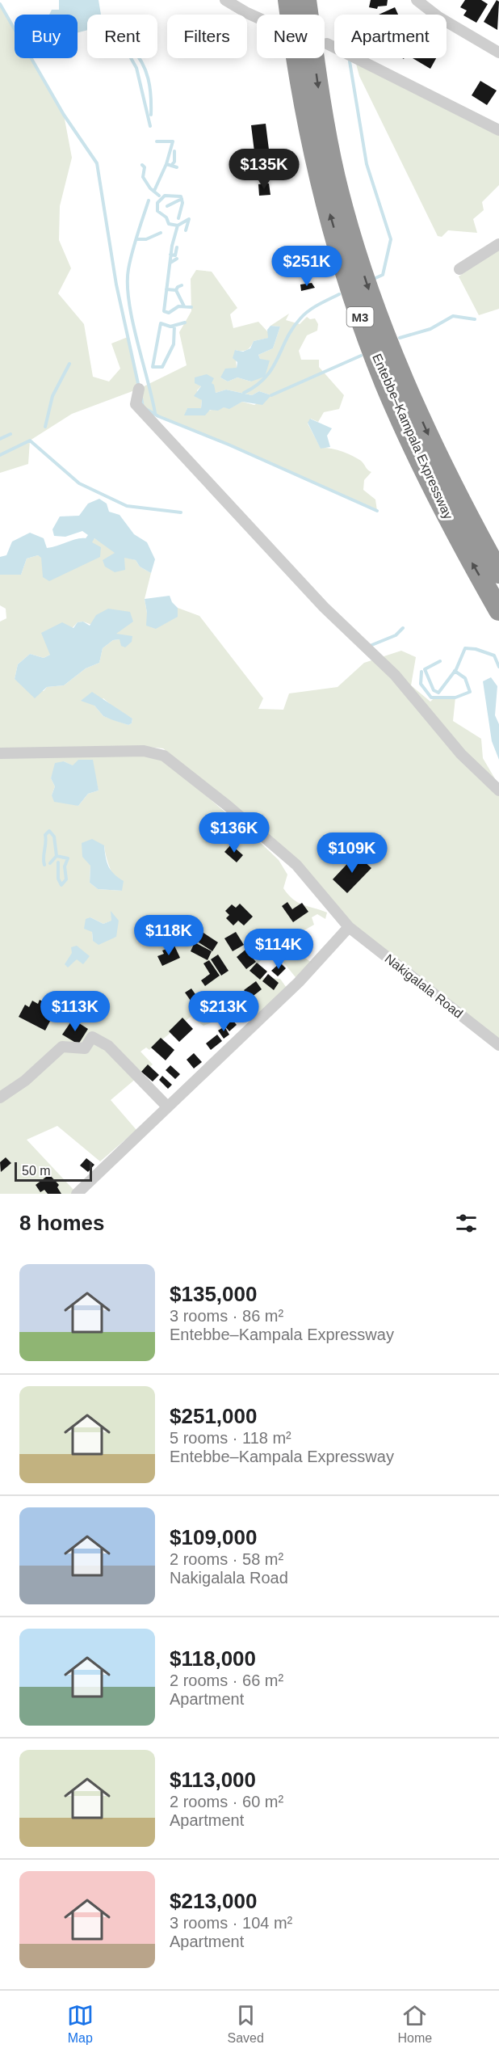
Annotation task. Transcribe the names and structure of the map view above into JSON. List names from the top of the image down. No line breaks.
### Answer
{"streets":{"highway":["M3","Entebbe–Kampala Expressway"],"street":["Nakigalala Road"]},"scale_bar":"50 m","page":{"chip":["Buy","Rent","Filters","New","Apartment"],"price":["$135K","$251K","$136K","$109K","$118K","$114K","$113K","$213K"],"scale":"50 m","heading":"8 homes","list":[{"name":"$135,000","note":"3 rooms · 86 m² · Entebbe–Kampala Expressway"},{"name":"$251,000","note":"5 rooms · 118 m² · Entebbe–Kampala Expressway"},{"name":"$109,000","note":"2 rooms · 58 m² · Nakigalala Road"},{"name":"$118,000","note":"2 rooms · 66 m² · Apartment"},{"name":"$113,000","note":"2 rooms · 60 m² · Apartment"},{"name":"$213,000","note":"3 rooms · 104 m² · Apartment"}],"tabs":["Map","Saved","Home"]}}
